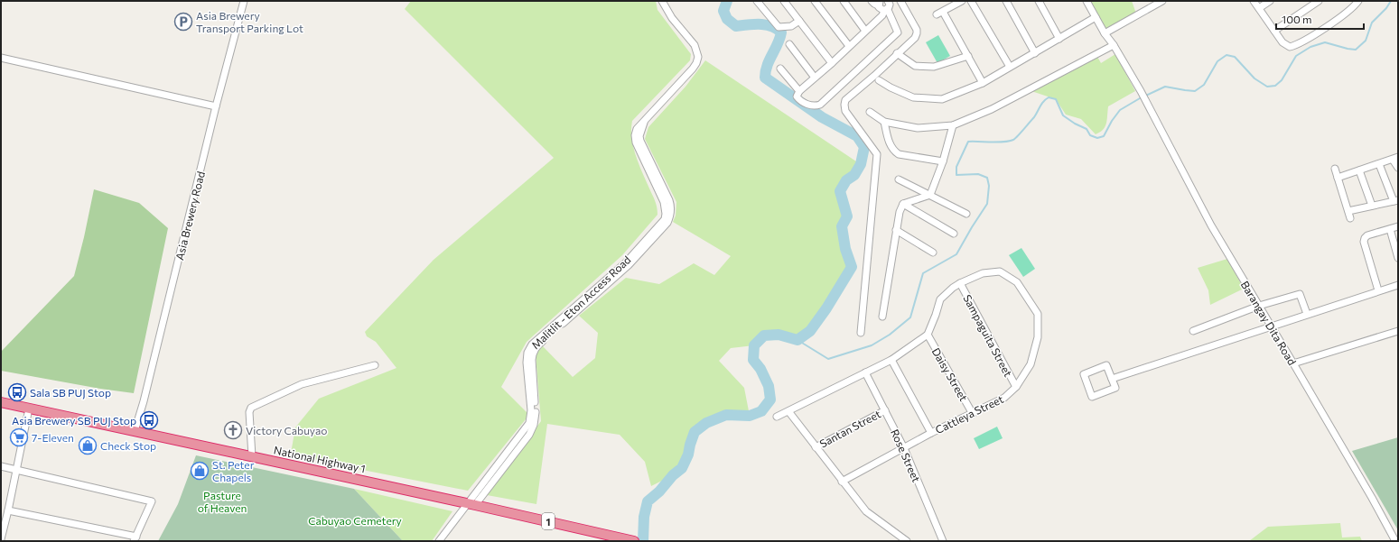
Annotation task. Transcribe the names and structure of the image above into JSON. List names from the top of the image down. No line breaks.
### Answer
{"streets":{"highway":["National Highway 1","1"],"street":["Asia Brewery Road","Malitlit - Eton Access Road","Barangay Dita Road","Sampaguita Street","Daisy Street","Cattleya Street","Santan Street","Rose Street"]},"crossings":[["Asia Brewery Road","National Highway 1"],["Malitlit - Eton Access Road","National Highway 1"],["Sampaguita Street","Cattleya Street"],["Daisy Street","Cattleya Street"],["Cattleya Street","Rose Street"],["Santan Street","Rose Street"]],"parks":["Pasture of Heaven","Cabuyao Cemetery"],"places":{"parking":["Asia Brewery Transport Parking Lot"],"bus stop":["Sala SB PUJ Stop","Asia Brewery SB PUJ Stop"],"church":["Victory Cabuyao"],"supermarket":["7-Eleven"],"shop":["Check Stop","St. Peter Chapels"]},"scale_bar":"100 m"}
